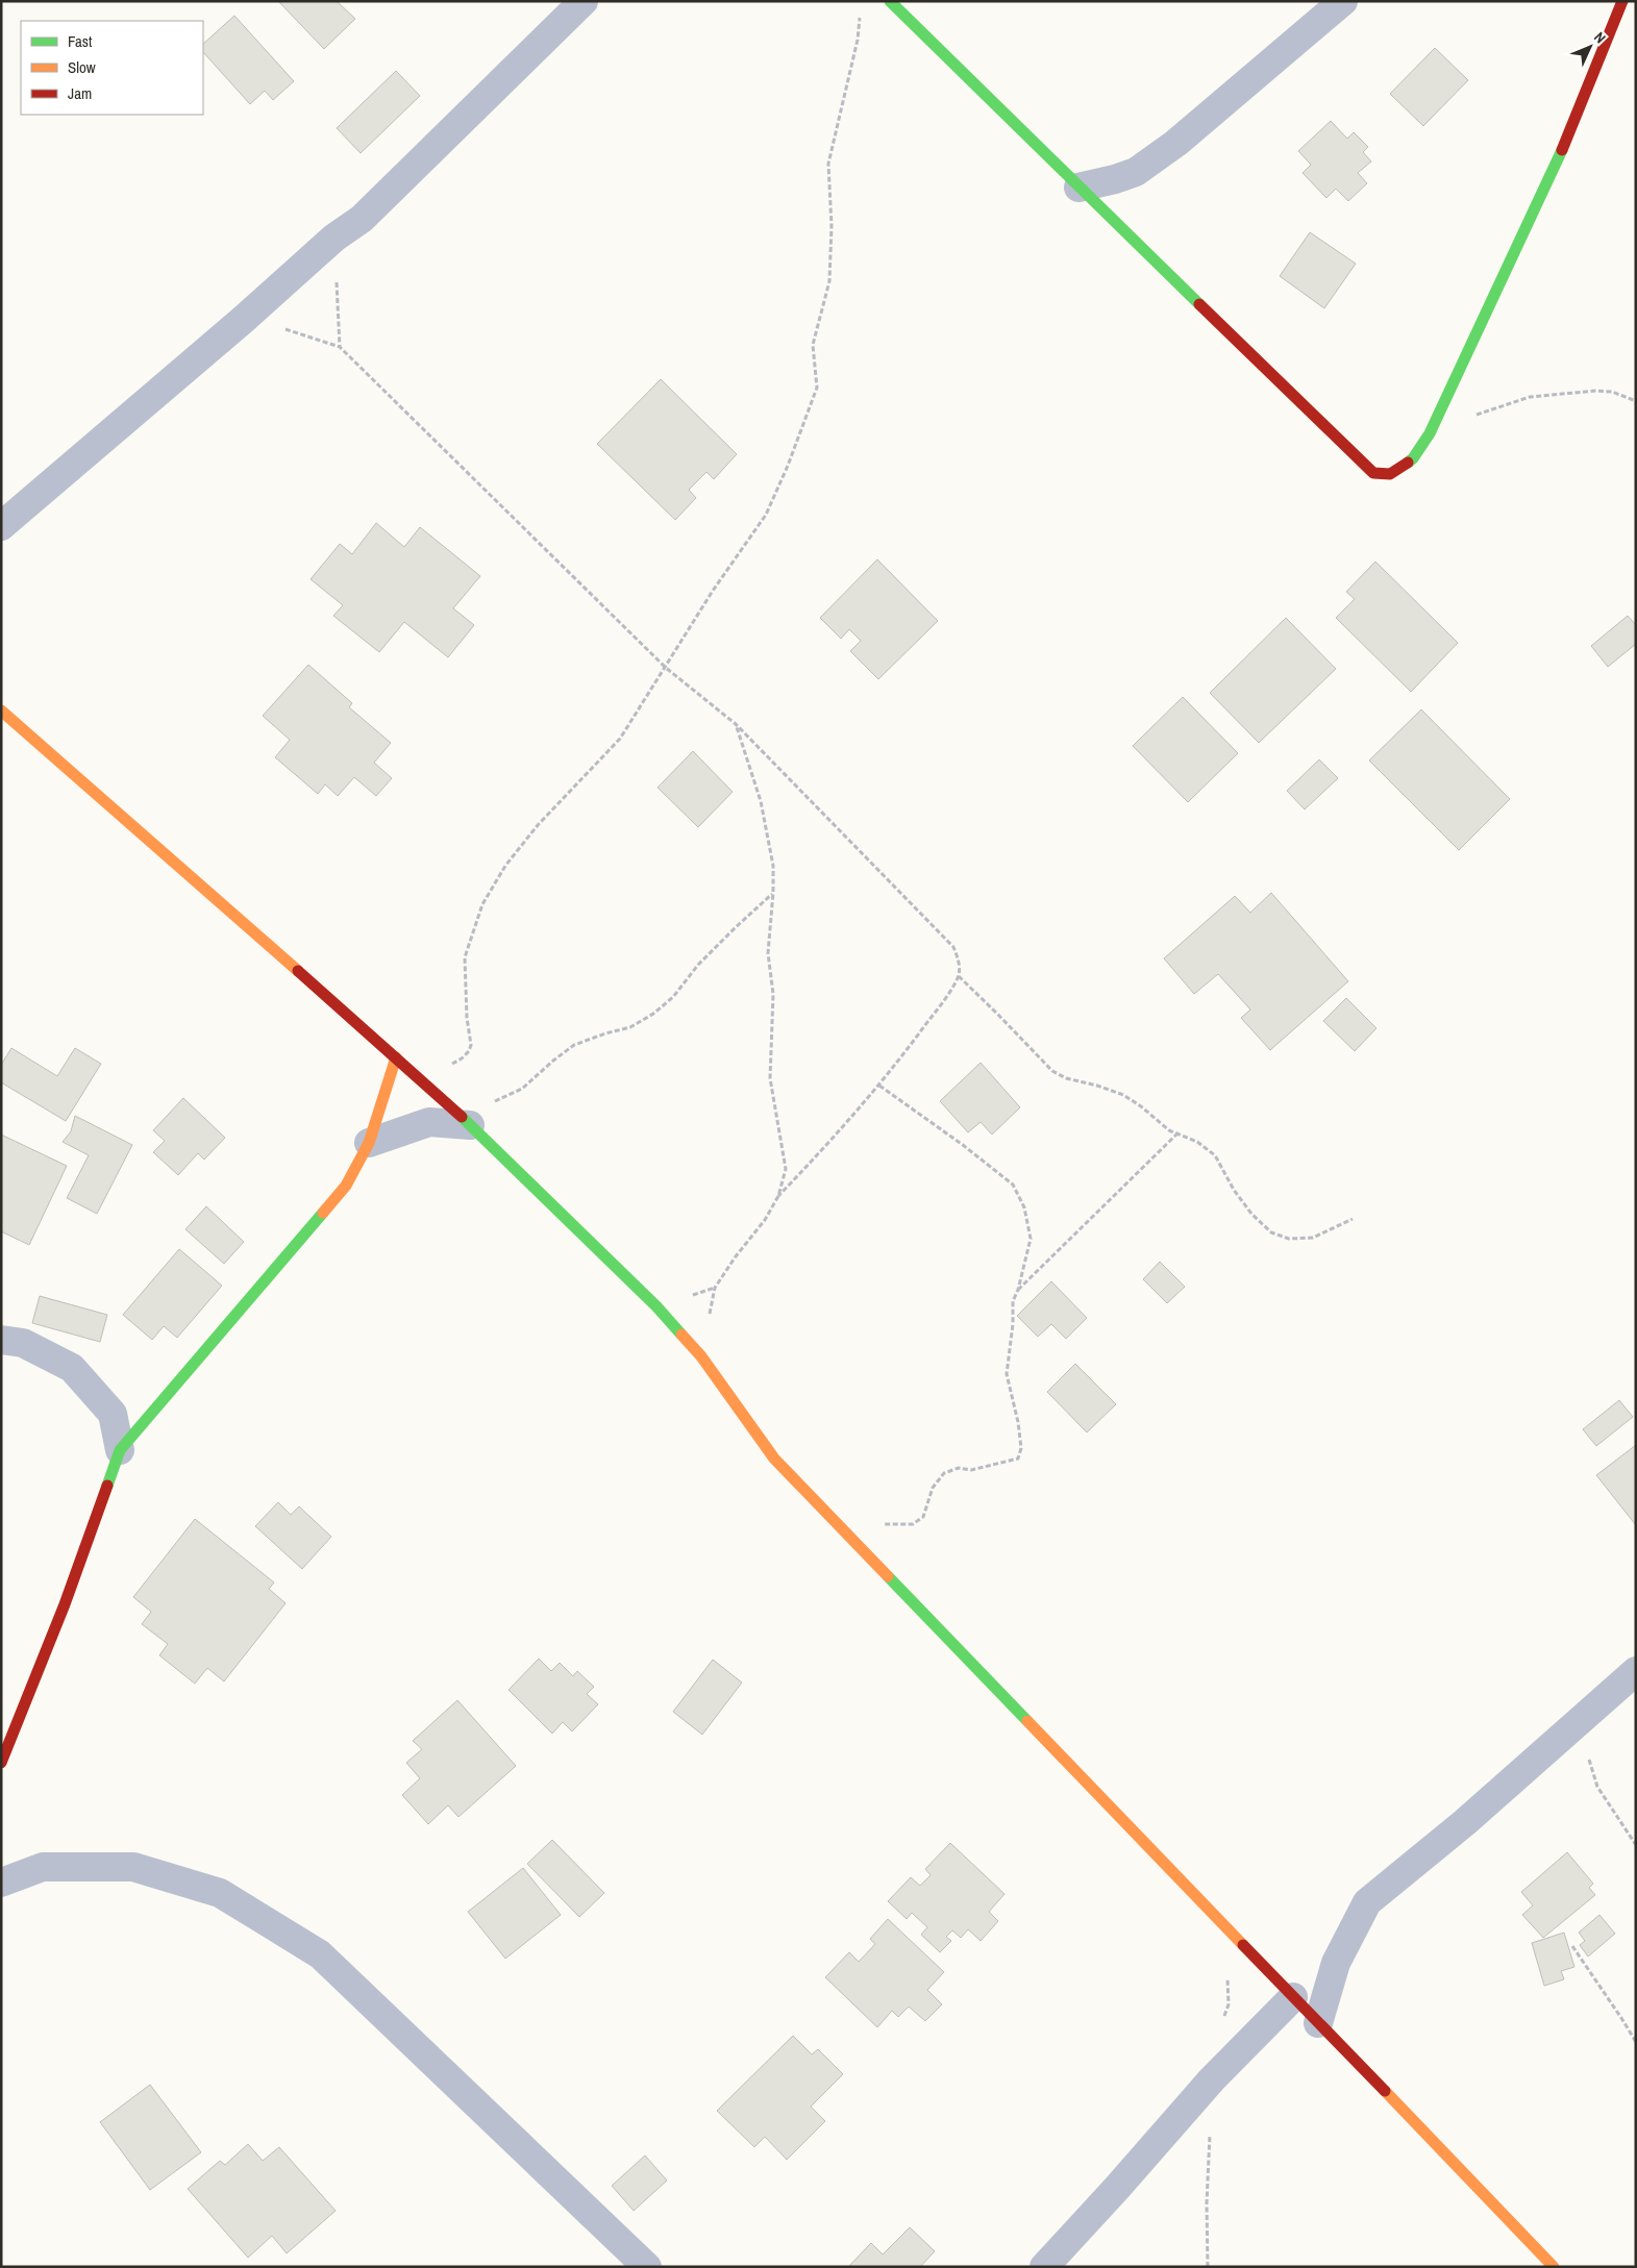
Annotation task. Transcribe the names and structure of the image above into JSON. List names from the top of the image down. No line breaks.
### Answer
{"legend":["Fast","Slow","Jam"],"north":"top right"}
